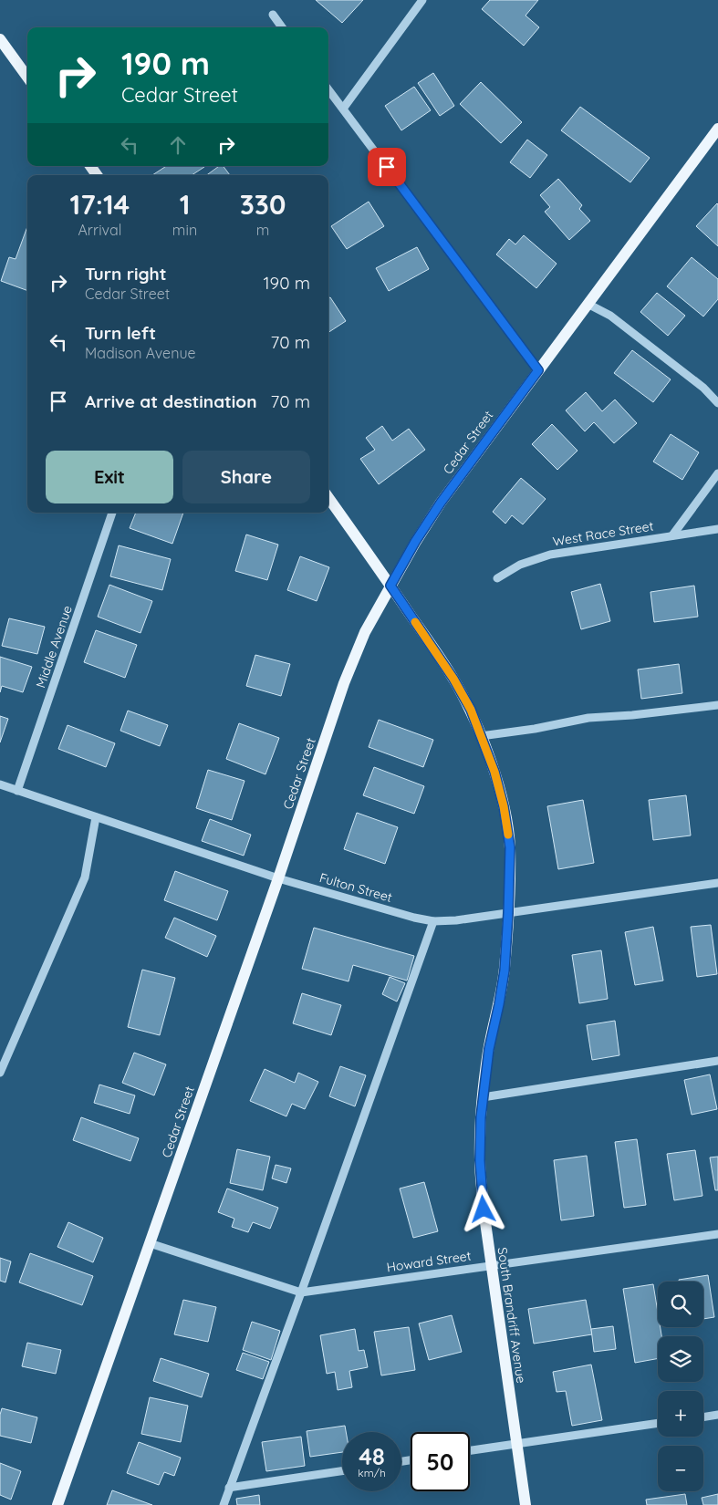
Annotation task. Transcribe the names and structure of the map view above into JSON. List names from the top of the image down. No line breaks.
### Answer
{"streets":{"main road":["Cedar Street","South Brandriff Avenue"],"street":["West Race Street","Middle Avenue","Fulton Street","Howard Street"]},"crossings":[["Cedar Street","Fulton Street"],["Cedar Street","Howard Street"],["Cedar Street","South Brandriff Avenue"],["Middle Avenue","Fulton Street"],["Fulton Street","South Brandriff Avenue"],["Howard Street","South Brandriff Avenue"]],"page":{"turn":["190 m","Cedar Street"],"eta":["17:14","Arrival","1","min","330","m"],"list":[{"name":"Turn right","note":"Cedar Street","value":"190 m"},{"name":"Turn left","note":"Madison Avenue","value":"70 m"},{"name":"Arrive at destination","value":"70 m"}],"buttons":["Exit","Share"],"map_buttons":["+","−"],"speed":"48 km/h","limit":"50"}}
